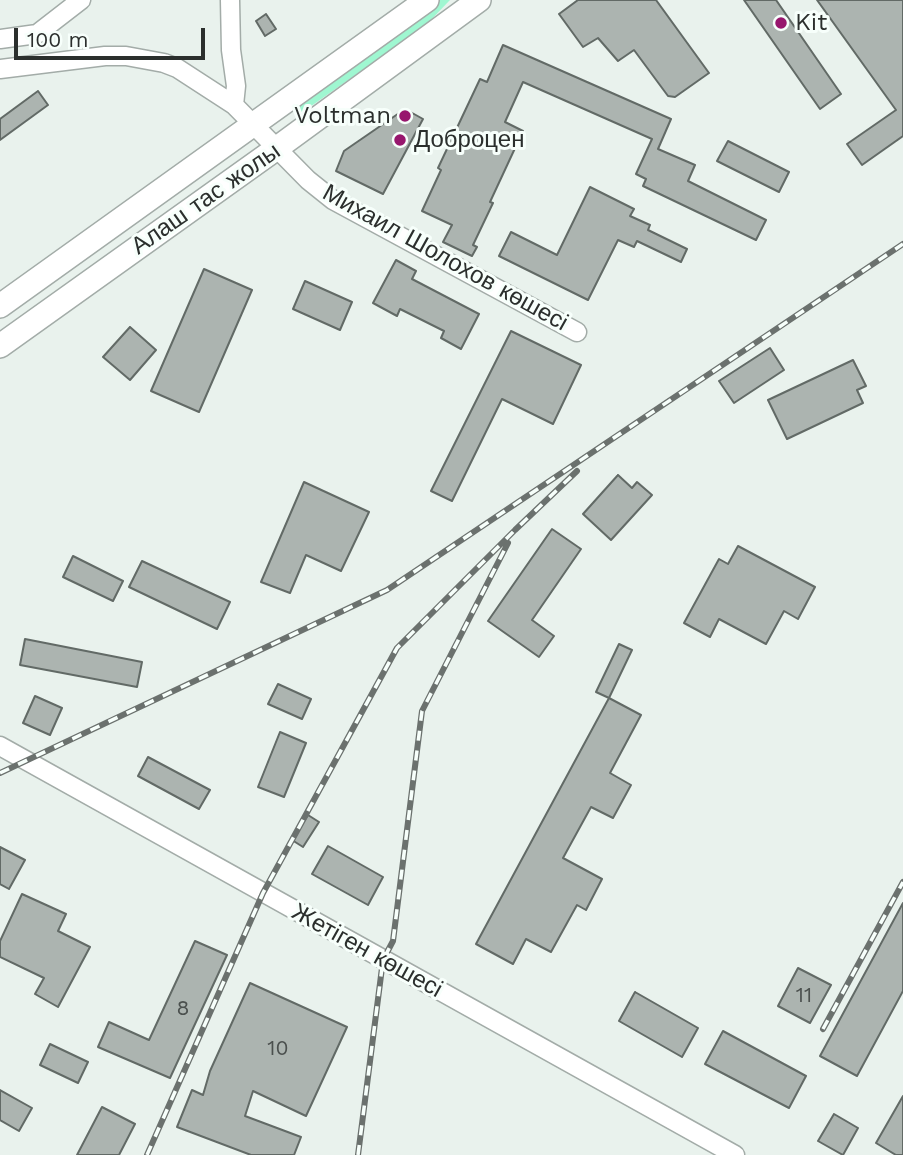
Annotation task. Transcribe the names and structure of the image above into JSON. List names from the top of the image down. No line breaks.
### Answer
{"streets":{"main road":["Алаш тас жолы"],"street":["Михаил Шолохов көшесі","Жетіген көшесі"]},"crossings":[["Алаш тас жолы","Михаил Шолохов көшесі"]],"places":["Kit","Voltman","Доброцен"],"house_numbers":["11","8","10"],"scale_bar":"100 m"}
